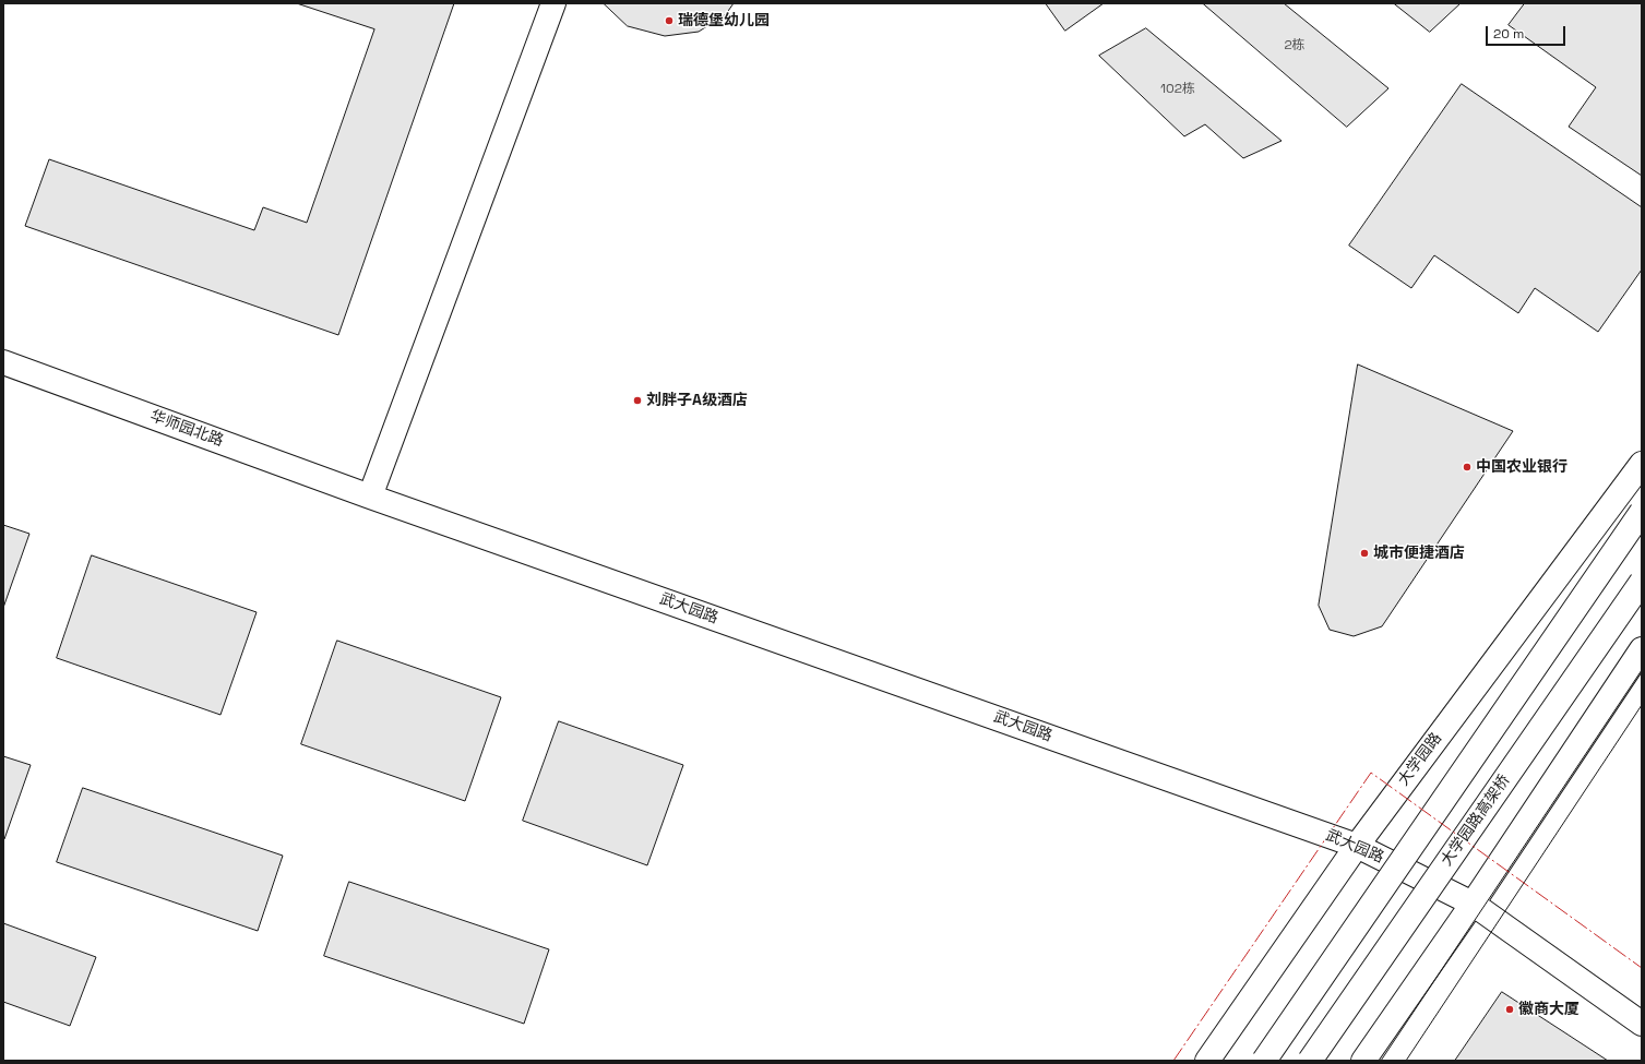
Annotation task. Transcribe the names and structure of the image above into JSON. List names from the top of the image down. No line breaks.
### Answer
{"streets":{"main road":["华师园北路","武大园路","大学园路","大学园路高架桥"]},"crossings":[["华师园北路","武大园路"],["武大园路","大学园路"]],"places":["瑞德堡幼儿园","刘胖子A级酒店","中国农业银行","城市便捷酒店","徽商大厦"],"house_numbers":["2栋","102栋"],"scale_bar":"20 m"}
